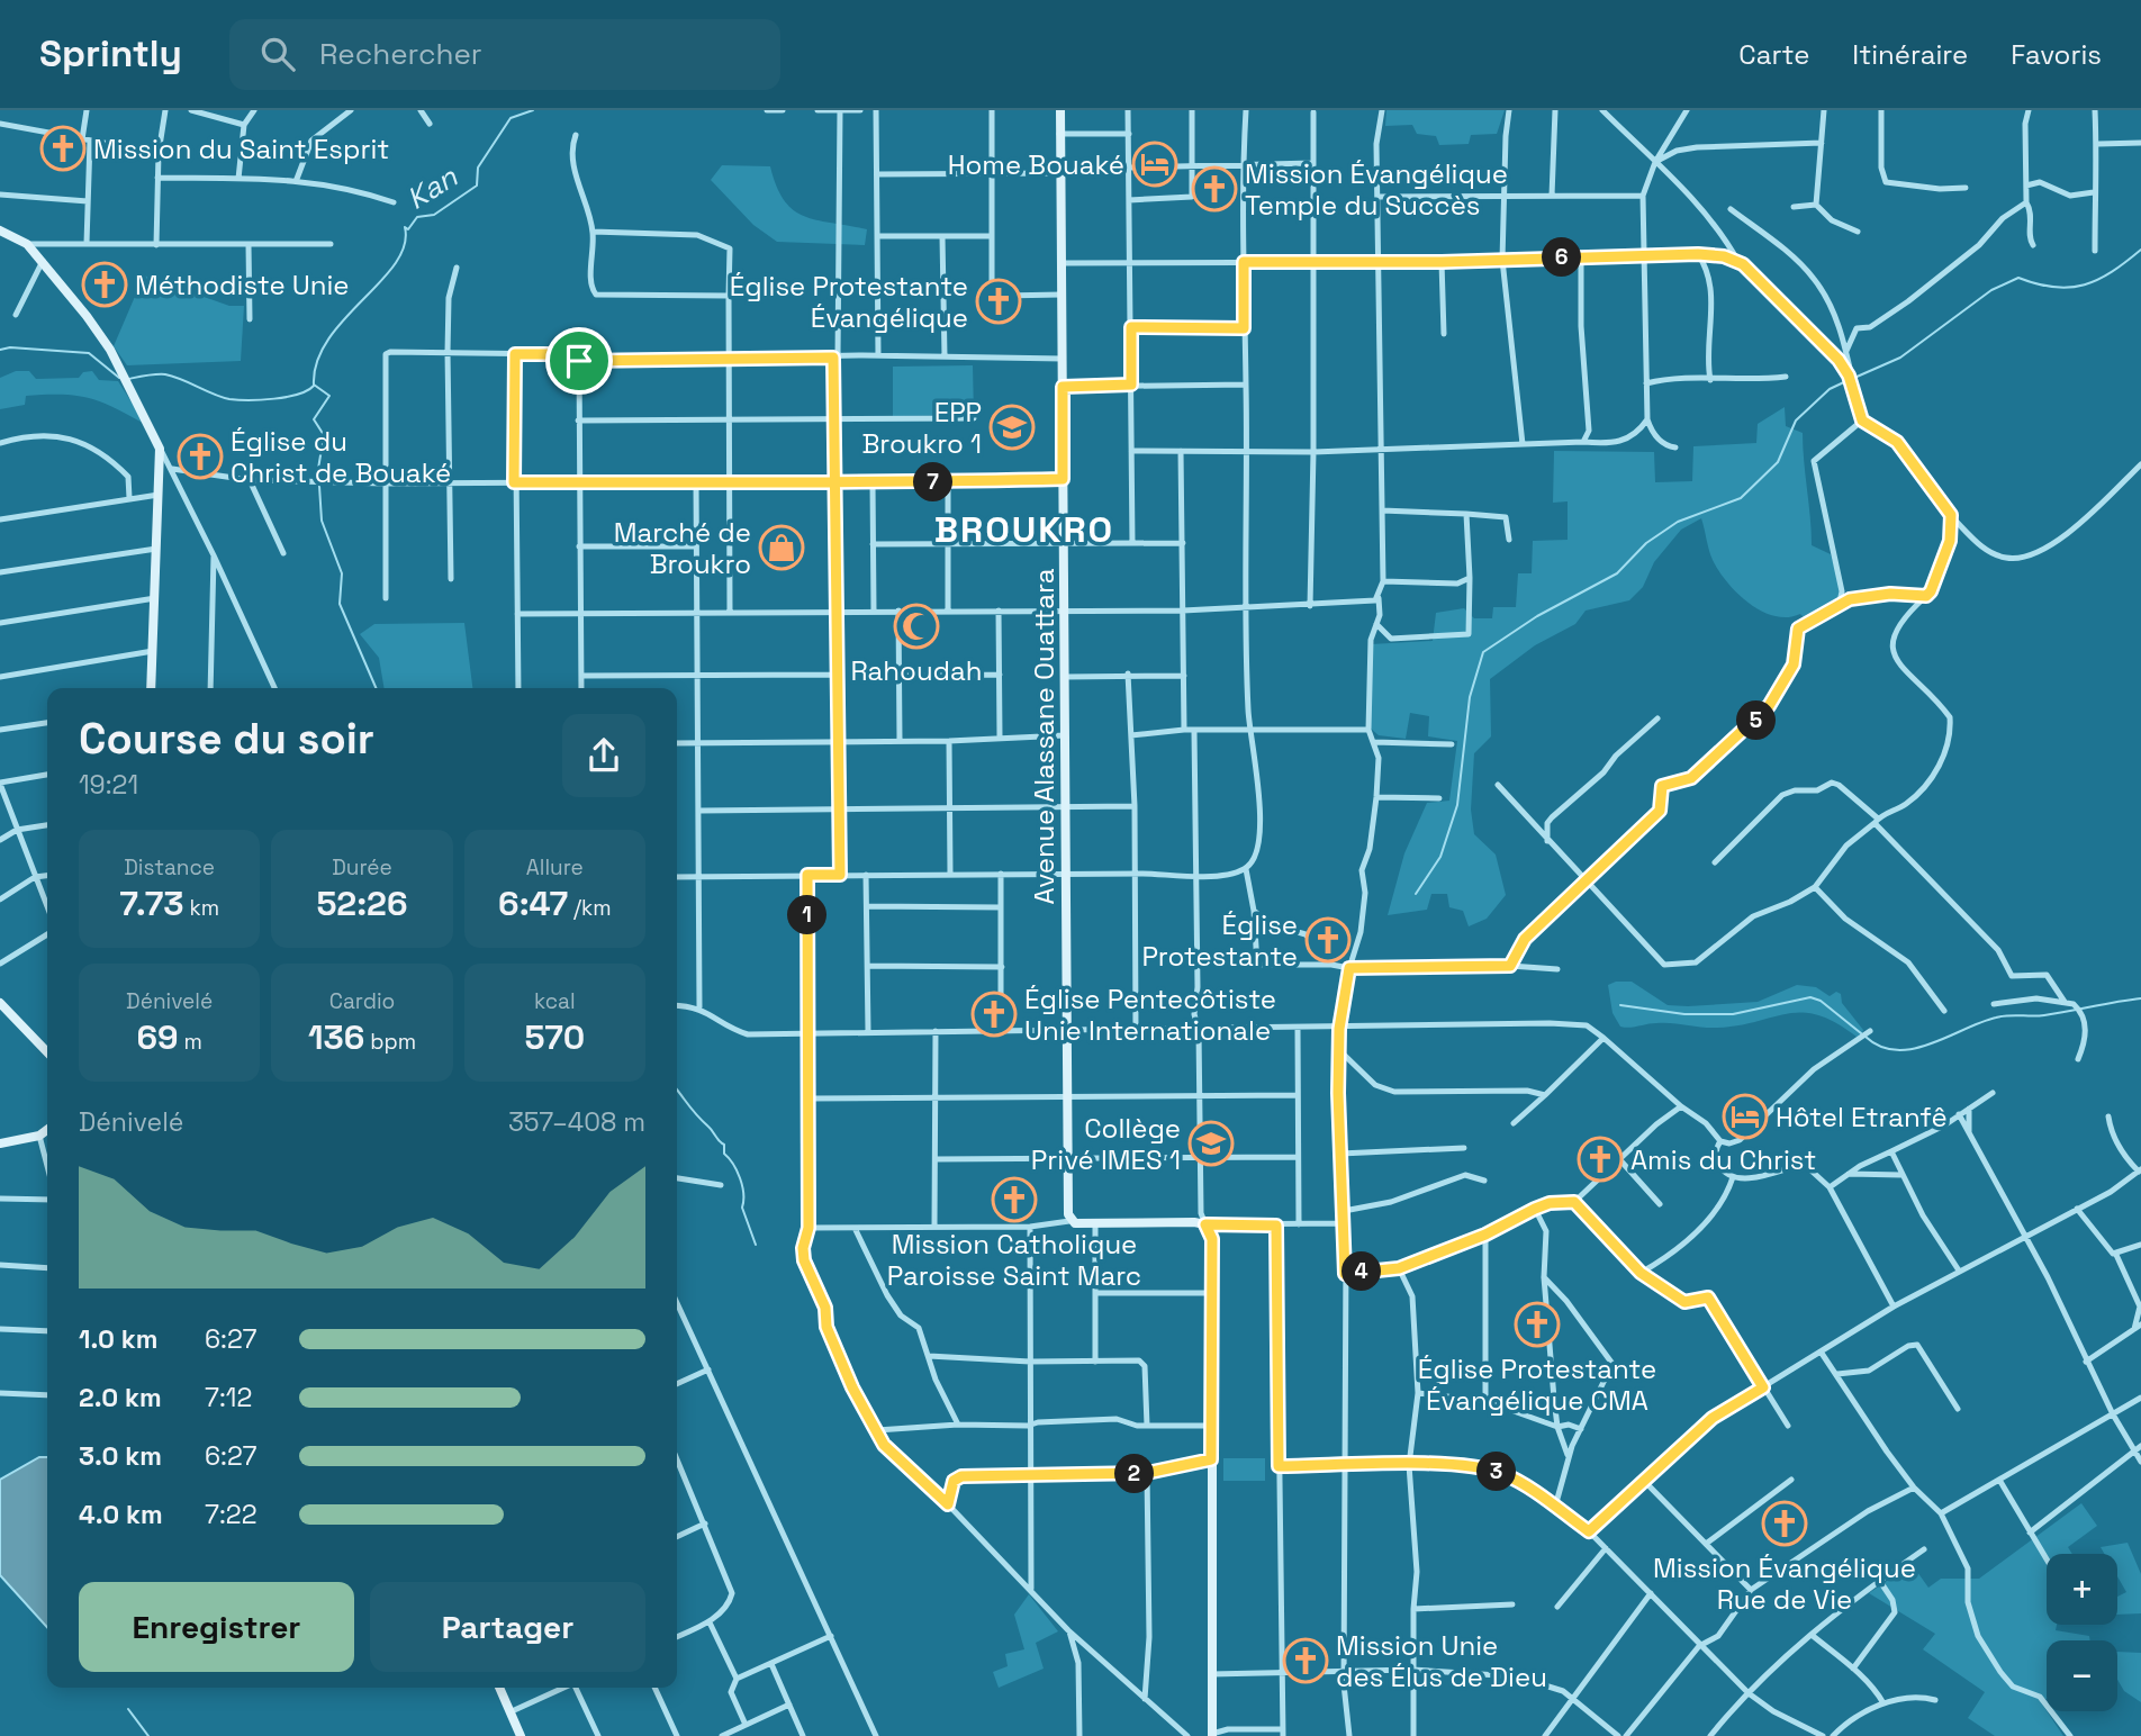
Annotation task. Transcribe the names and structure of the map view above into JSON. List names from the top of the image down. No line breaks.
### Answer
{"streets":{"street":["Avenue Alassane Ouattara"]},"districts":["BROUKRO"],"water":["Kan"],"places":{"church":["Mission du Saint Esprit","Mission Évangélique Temple du Succès","Méthodiste Unie","Église Protestante Évangélique","Église du Christ de Bouaké","Église Protestante","Église Pentecôtiste Unie Internationale","Amis du Christ","Mission Catholique Paroisse Saint Marc","Église Protestante Évangélique CMA","Mission Évangélique Rue de Vie","Mission Unie des Élus de Dieu"],"hotel":["Home Bouaké","Hôtel Etranfê"],"school or university":["EPP Broukro 1","Collège Privé IMES 1"],"shop":["Marché de Broukro"],"mosque":["Rahoudah"]},"page":{"header":"Sprintly","search":"Rechercher","nav":["Carte","Itinéraire","Favoris"],"pins":["6","7","5","1","4","3","2"],"heading":["Course du soir","19:21"],"stats":[["Distance","7.73 km"],["Durée","52:26"],["Allure","6:47 /km"],["Dénivelé","69 m"],["Cardio","136 bpm"],["kcal","570"]],"chart":["Dénivelé","357–408 m"],"list":[{"name":"1.0 km","note":"6:27"},{"name":"2.0 km","note":"7:12"},{"name":"3.0 km","note":"6:27"},{"name":"4.0 km","note":"7:22"}],"map_buttons":["+","−"],"buttons":["Enregistrer","Partager"]}}
